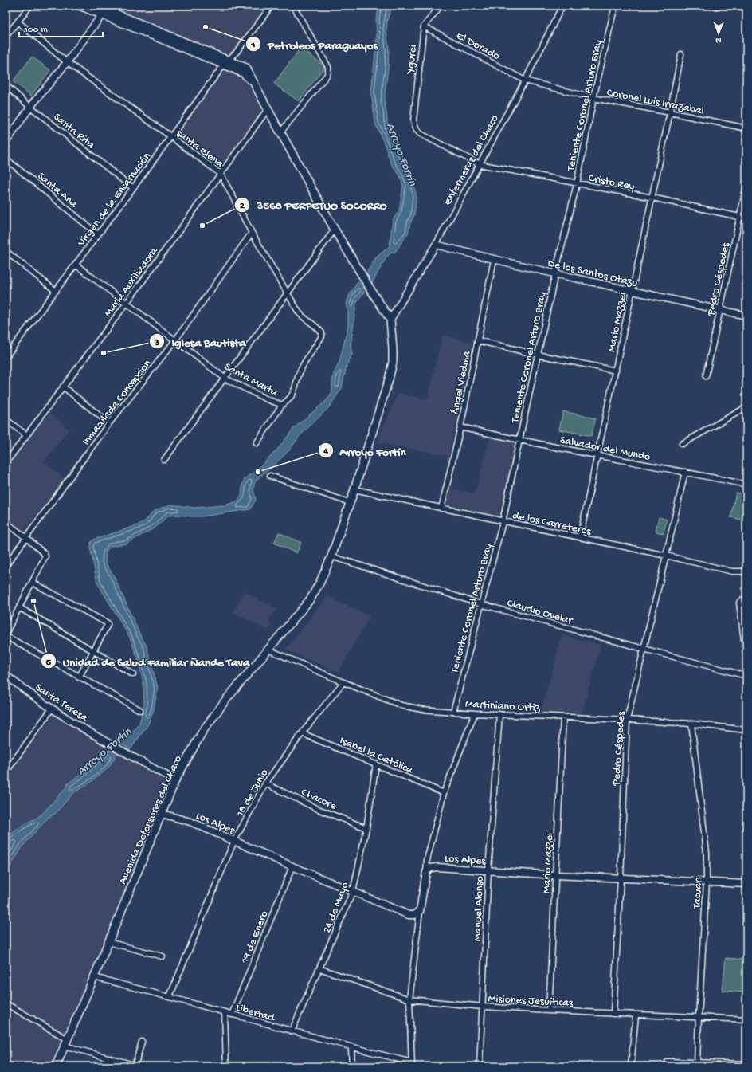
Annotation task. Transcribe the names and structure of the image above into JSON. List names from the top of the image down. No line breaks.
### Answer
{"streets":{"main road":["Avenida Defensores del Chaco"],"street":["El Dorado","Ygurei","Coronel Luis Irrazabal","Teniente Coronel Arturo Bray","Santa Rita","santa Elena","Enfermeras del Chaco","Cristo Rey","Santa Ana","Virgen de la Encarnación","De los Santos Otazu","Pedro Céspedes","Maria Auxiliadora","Mario Mazzei","Santa Marta","Ángel Viedma","Inmaculada Concepcion","Salvador del Mundo","de los Carreteros","Claudio Ovelar","Santa Teresa","Martiniano Ortiz","Isabel la Católica","18 de Junio","Chacore","Los Alpes","Tacuari","24 de Mayo","Manuel Alonso","19 de Enero","Misiones Jesuíticas","Libertad"]},"crossings":[["El Dorado","Ygurei"],["El Dorado","Coronel Luis Irrazabal"],["El Dorado","Enfermeras del Chaco"],["Ygurei","Cristo Rey"],["Coronel Luis Irrazabal","Teniente Coronel Arturo Bray"],["Coronel Luis Irrazabal","Enfermeras del Chaco"],["Coronel Luis Irrazabal","Mario Mazzei"],["Teniente Coronel Arturo Bray","Cristo Rey"],["Teniente Coronel Arturo Bray","De los Santos Otazu"],["Teniente Coronel Arturo Bray","Salvador del Mundo"],["Teniente Coronel Arturo Bray","de los Carreteros"],["Teniente Coronel Arturo Bray","Claudio Ovelar"],["Teniente Coronel Arturo Bray","Martiniano Ortiz"],["Santa Rita","Virgen de la Encarnación"],["santa Elena","Virgen de la Encarnación"],["santa Elena","Maria Auxiliadora"],["santa Elena","Santa Marta"],["santa Elena","Inmaculada Concepcion"],["Enfermeras del Chaco","Cristo Rey"],["Enfermeras del Chaco","De los Santos Otazu"],["Enfermeras del Chaco","Avenida Defensores del Chaco"],["Cristo Rey","Pedro Céspedes"],["Cristo Rey","Mario Mazzei"],["Santa Ana","Virgen de la Encarnación"],["Virgen de la Encarnación","Santa Marta"],["Virgen de la Encarnación","Avenida Defensores del Chaco"],["De los Santos Otazu","Pedro Céspedes"],["De los Santos Otazu","Mario Mazzei"],["De los Santos Otazu","Ángel Viedma"],["Pedro Céspedes","Salvador del Mundo"],["Pedro Céspedes","de los Carreteros"],["Pedro Céspedes","Claudio Ovelar"],["Pedro Céspedes","Martiniano Ortiz"],["Pedro Céspedes","Los Alpes"],["Pedro Céspedes","Misiones Jesuíticas"],["Maria Auxiliadora","Santa Marta"],["Maria Auxiliadora","Avenida Defensores del Chaco"],["Mario Mazzei","Salvador del Mundo"],["Mario Mazzei","de los Carreteros"],["Mario Mazzei","Martiniano Ortiz"],["Mario Mazzei","Los Alpes"],["Mario Mazzei","Misiones Jesuíticas"],["Santa Marta","Inmaculada Concepcion"],["Ángel Viedma","Salvador del Mundo"],["Ángel Viedma","de los Carreteros"],["de los Carreteros","Avenida Defensores del Chaco"],["Claudio Ovelar","Avenida Defensores del Chaco"],["Santa Teresa","Avenida Defensores del Chaco"],["Martiniano Ortiz","18 de Junio"],["Martiniano Ortiz","Avenida Defensores del Chaco"],["Martiniano Ortiz","Tacuari"],["Martiniano Ortiz","Manuel Alonso"],["Isabel la Católica","18 de Junio"],["Isabel la Católica","24 de Mayo"],["18 de Junio","Chacore"],["18 de Junio","Los Alpes"],["18 de Junio","Libertad"],["Chacore","24 de Mayo"],["Avenida Defensores del Chaco","Los Alpes"],["Avenida Defensores del Chaco","Libertad"],["Los Alpes","Tacuari"],["Los Alpes","24 de Mayo"],["Los Alpes","Manuel Alonso"],["Los Alpes","19 de Enero"],["Tacuari","Misiones Jesuíticas"],["24 de Mayo","Misiones Jesuíticas"],["24 de Mayo","Libertad"],["Manuel Alonso","Misiones Jesuíticas"],["19 de Enero","Libertad"]],"water":["Arroyo Fortín"],"places":["Petroleos Paraguayos","3568 PERPETUO SOCORRO","Iglesa Bautista","Arroyo Fortín","Unidad de Salud Familiar Ñande Tava"],"scale_bar":"100 m","north":"bottom"}
